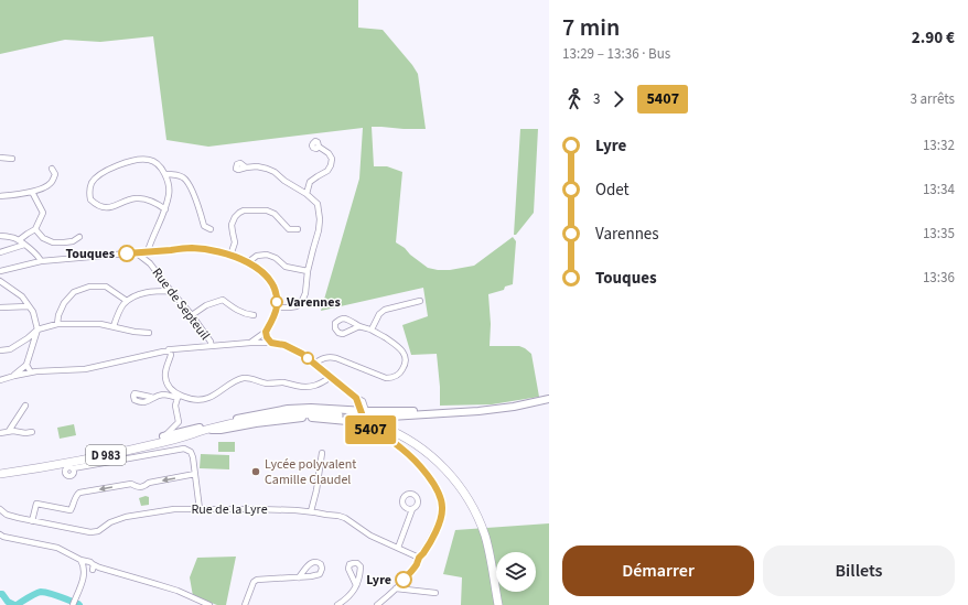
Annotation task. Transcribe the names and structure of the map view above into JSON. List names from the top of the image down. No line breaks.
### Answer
{"streets":{"main road":["D 983"],"street":["Rue de Septeuil","Rue de la Lyre"]},"places":["Touques","Varennes","Lycée polyvalent Camille Claudel","Lyre"],"lines":["bus line 5407"],"page":{"on_map":"5407","heading":["7 min","13:29 – 13:36 · Bus","2.90 €"],"legs":["3","5407","3 arrêts"],"list":[{"name":"Lyre","value":"13:32"},{"name":"Odet","value":"13:34"},{"name":"Varennes","value":"13:35"},{"name":"Touques","value":"13:36"}],"buttons":["Démarrer","Billets"]}}
